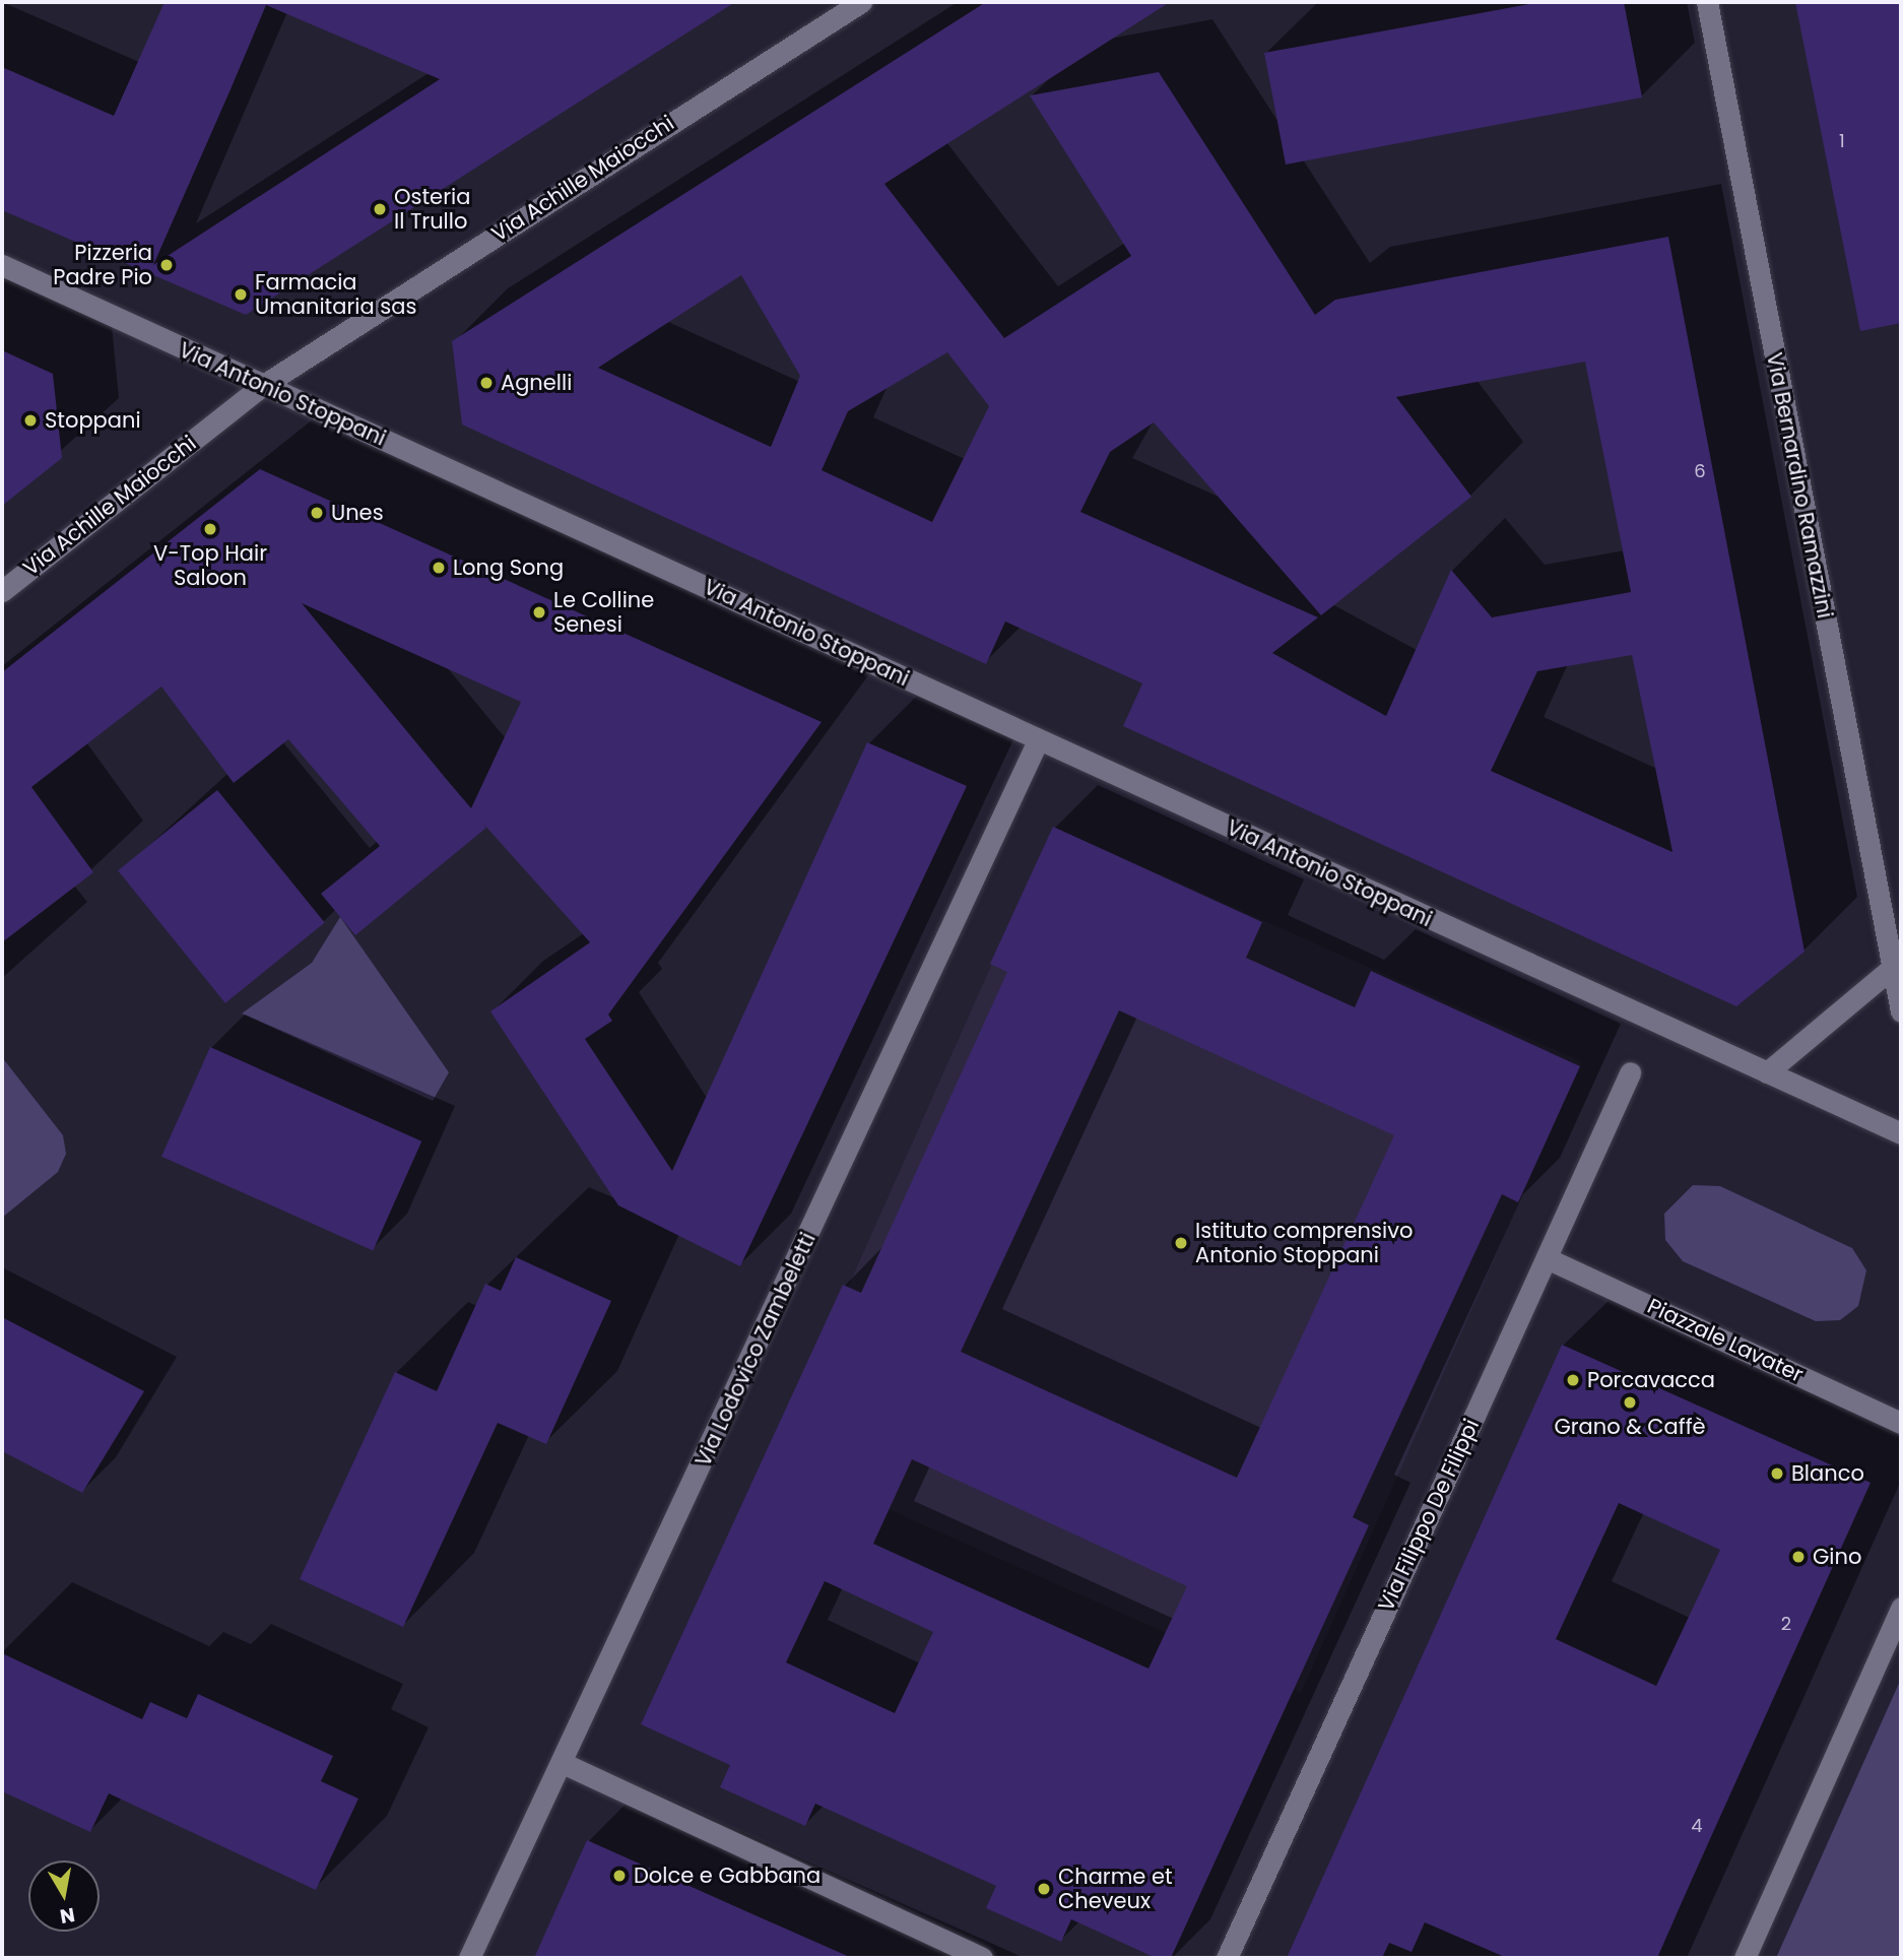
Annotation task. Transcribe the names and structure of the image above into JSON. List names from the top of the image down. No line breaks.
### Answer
{"streets":{"street":["Via Achille Maiocchi","Via Antonio Stoppani","Via Bernardino Ramazzini","Piazzale Lavater","Via Lodovico Zambeletti","Via Filippo De Filippi"]},"crossings":[["Via Achille Maiocchi","Via Antonio Stoppani"],["Via Antonio Stoppani","Via Lodovico Zambeletti"],["Piazzale Lavater","Via Filippo De Filippi"]],"places":["Osteria Il Trullo","Pizzeria Padre Pio","Farmacia Umanitaria sas","Agnelli","Stoppani","Unes","V-Top Hair Saloon","Long Song","Le Colline Senesi","Istituto comprensivo Antonio Stoppani","Porcavacca","Grano & Caffè","Blanco","Gino","Dolce e Gabbana","Charme et Cheveux"],"house_numbers":["1","6","2","4"],"north":"bottom"}
